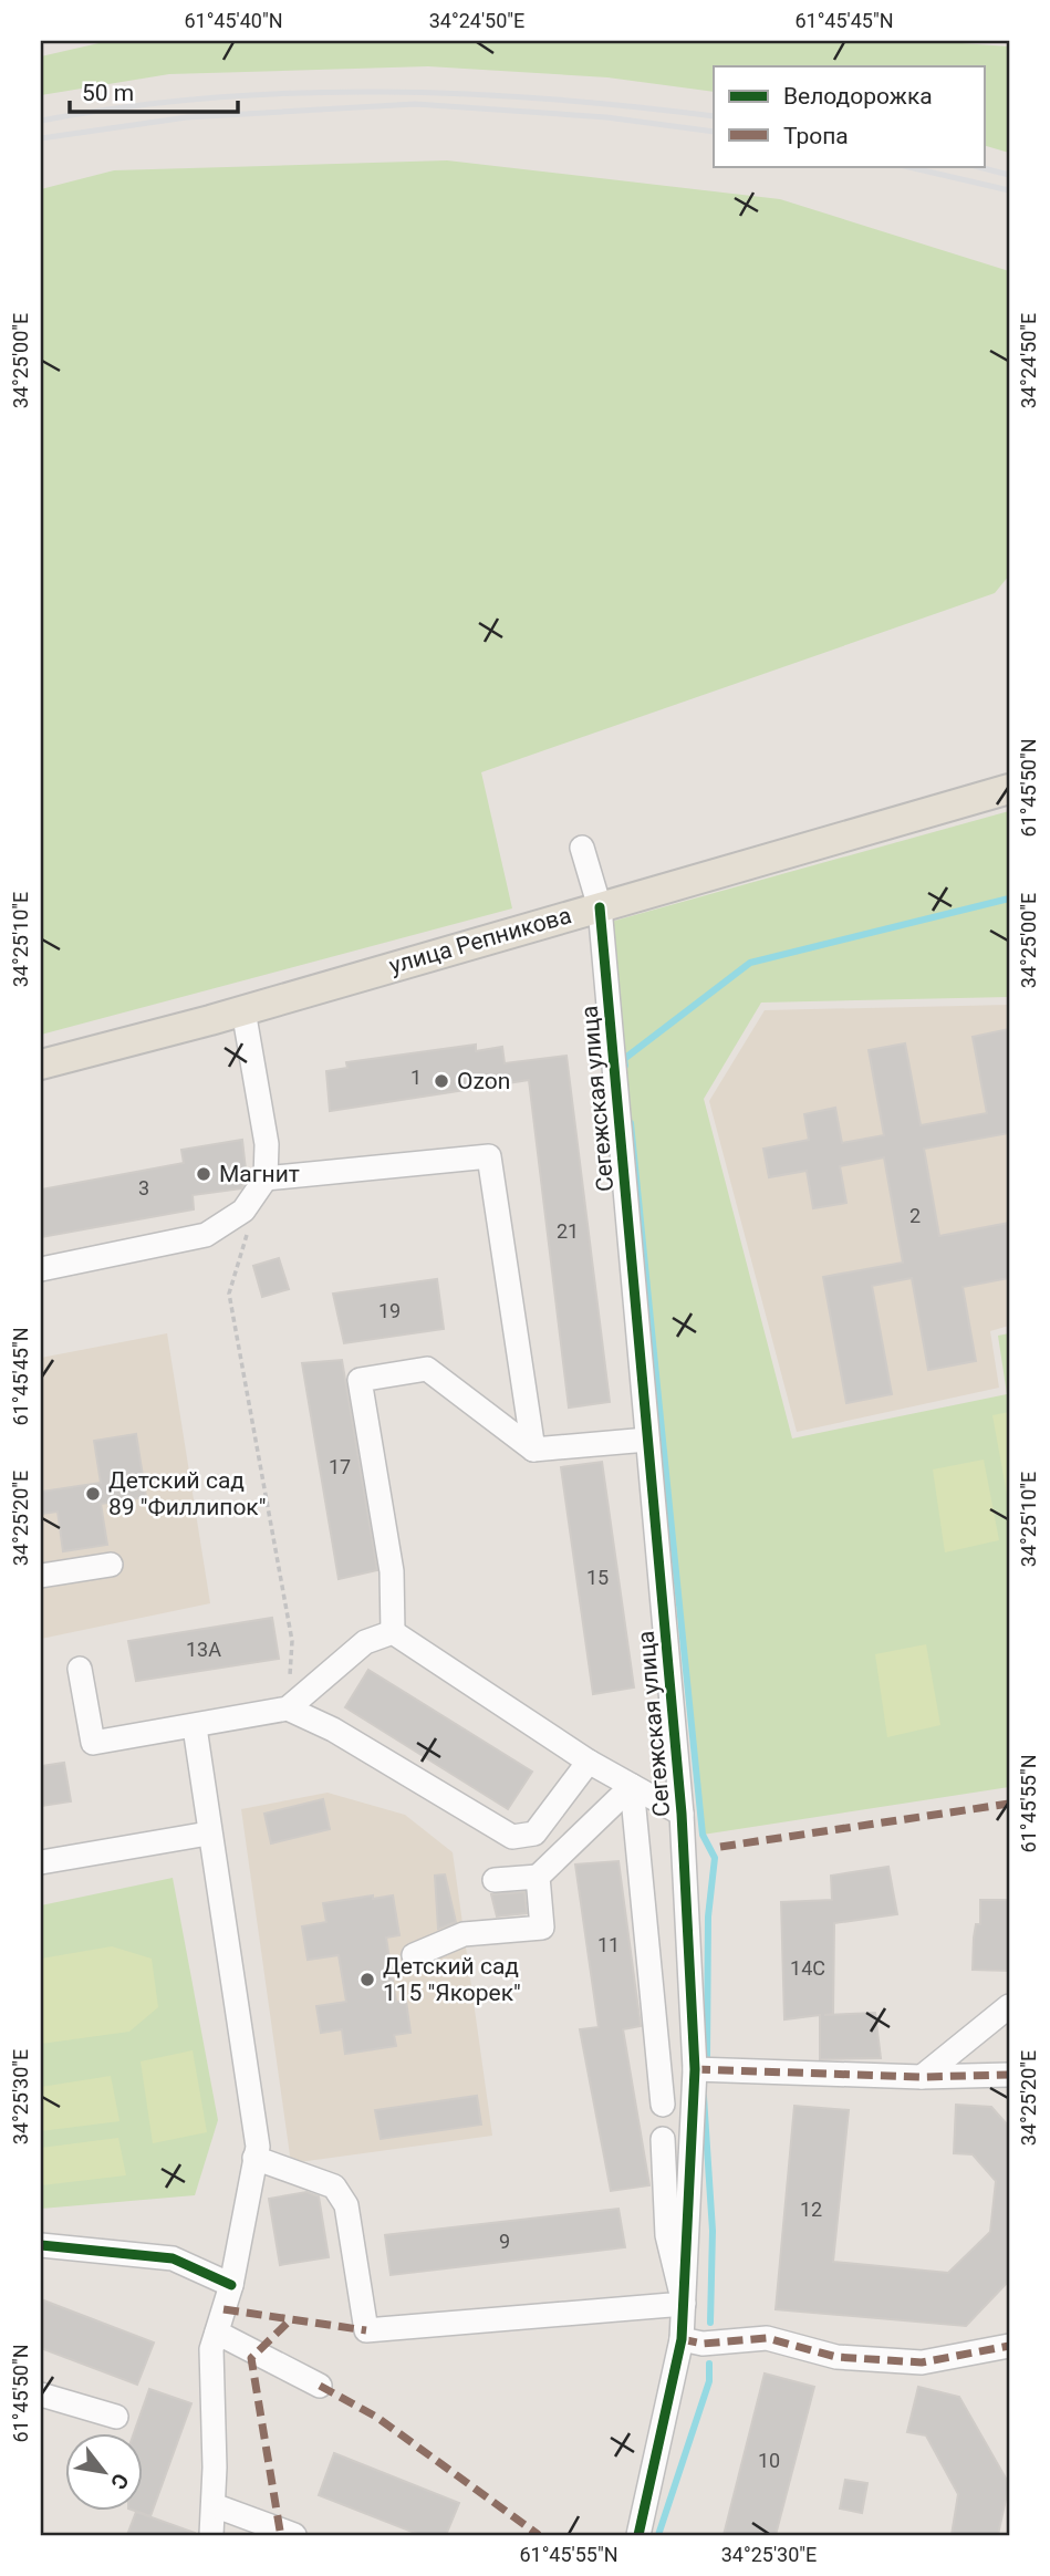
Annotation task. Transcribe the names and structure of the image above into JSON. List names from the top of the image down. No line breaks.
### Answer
{"streets":{"main road":["улица Репникова"],"street":["Сегежская улица"]},"crossings":[["улица Репникова","Сегежская улица"]],"places":["Ozon","Магнит","Детский сад 89 \"Филлипок\"","Детский сад 115 \"Якорек\""],"house_numbers":["1","3","2","21","19","17","15","13А","11","14С","12","9","10"],"legend":["Велодорожка","Тропа"],"scale_bar":"50 m","north":"bottom right","coordinates":["61°45'40\"N","34°24'50\"E","61°45'45\"N","34°25'00\"E","61°45'50\"N","34°25'10\"E","34°25'20\"E","61°45'55\"N","34°25'30\"E"]}
